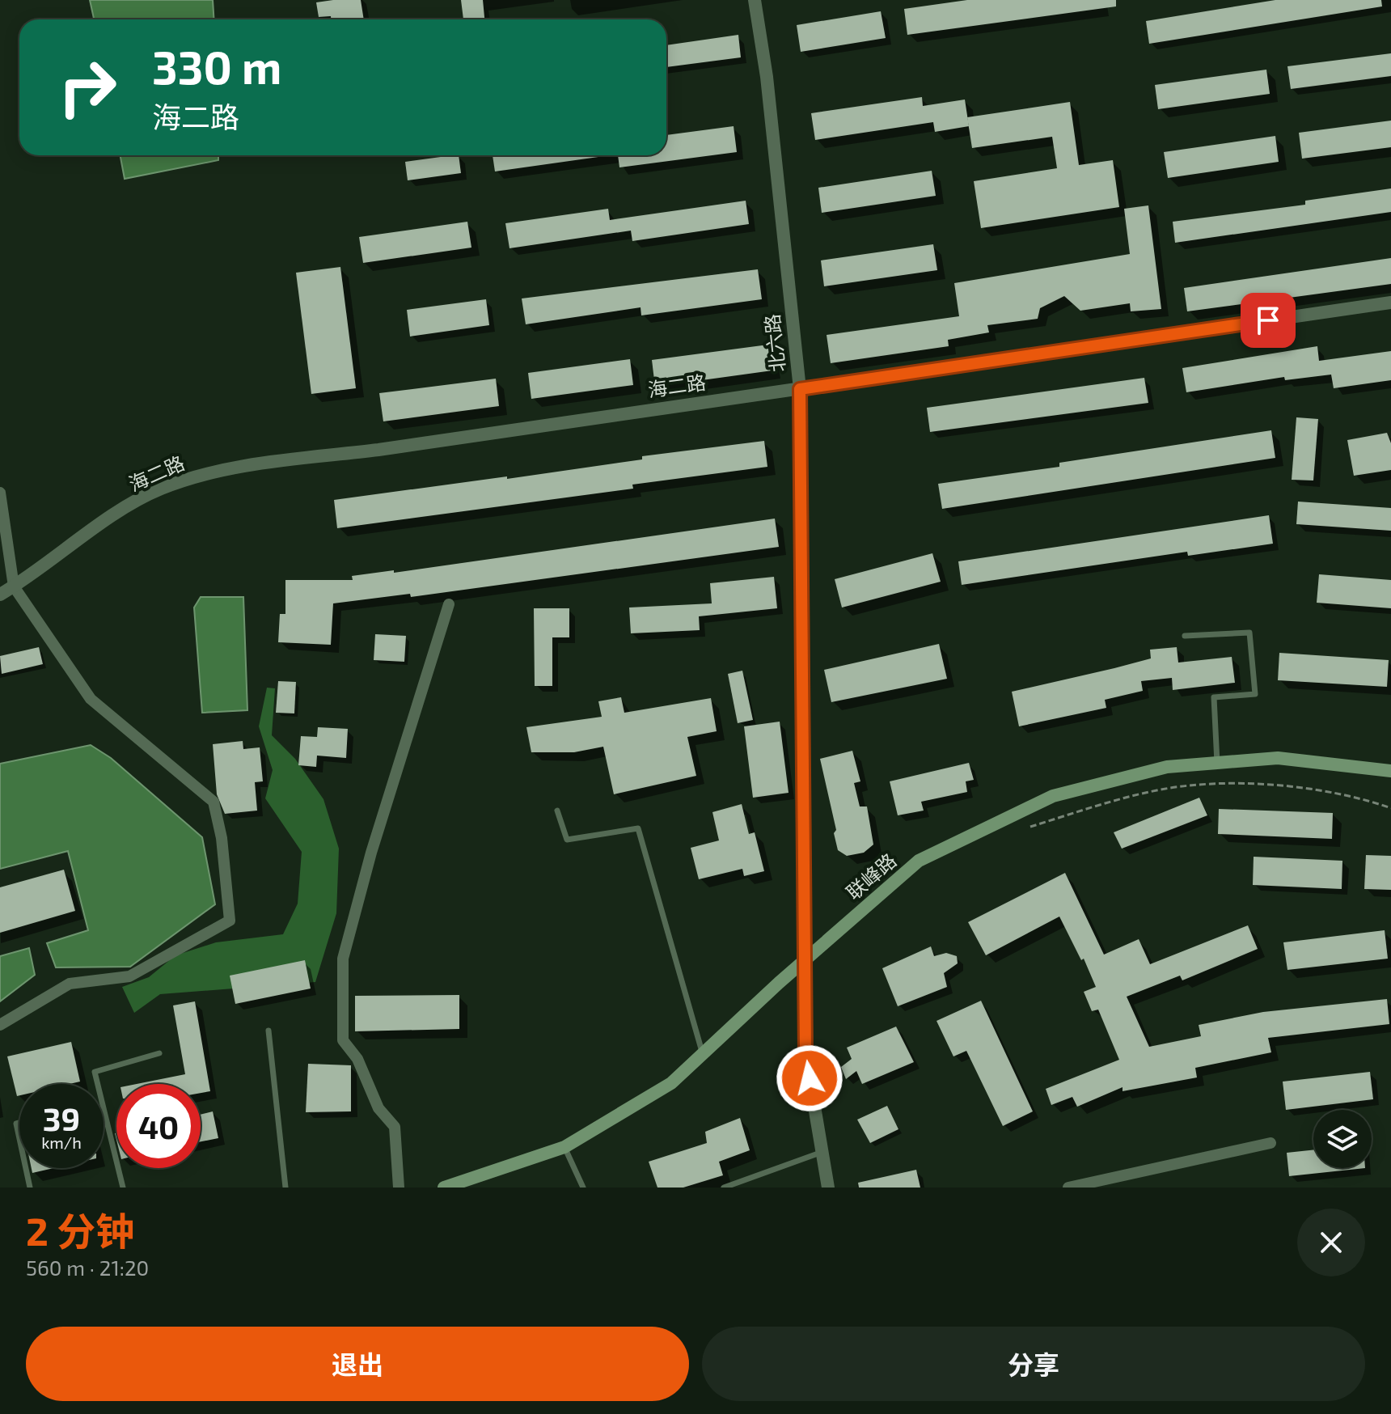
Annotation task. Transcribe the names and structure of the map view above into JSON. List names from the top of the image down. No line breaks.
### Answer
{"streets":{"main road":["联峰路"],"street":["北六路","海二路"]},"crossings":[["北六路","海二路"],["北六路","联峰路"]],"page":{"turn":["330 m","海二路"],"speed":"39 km/h","limit":"40","heading":["2 分钟","560 m · 21:20"],"buttons":["退出","分享"]}}
